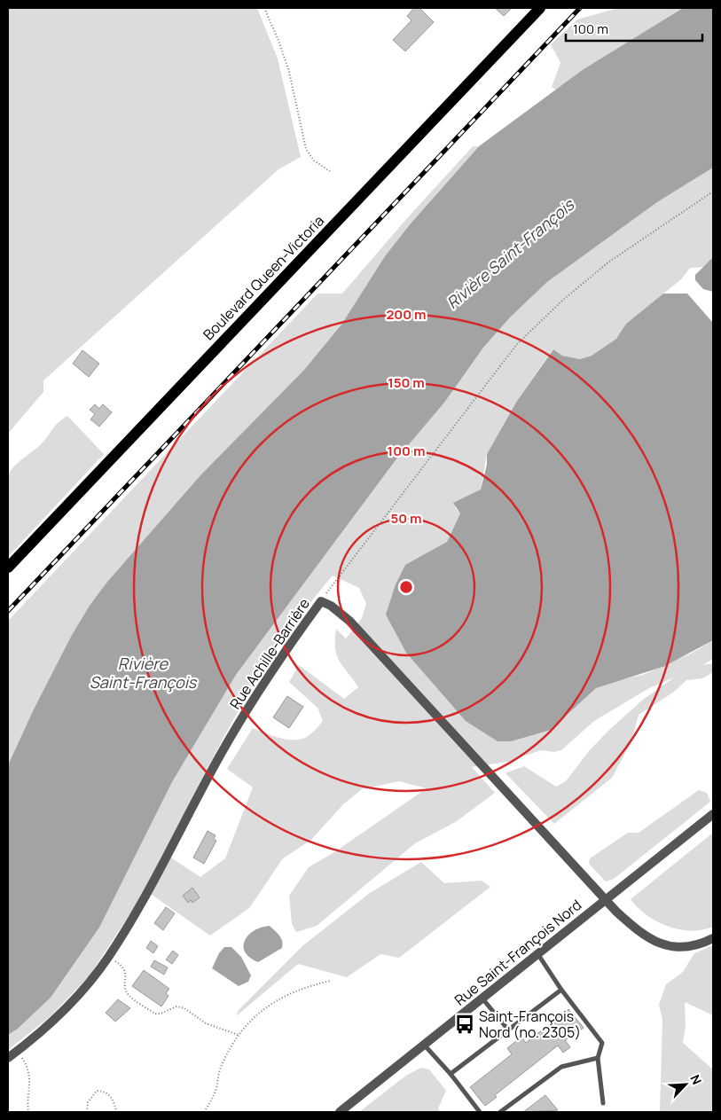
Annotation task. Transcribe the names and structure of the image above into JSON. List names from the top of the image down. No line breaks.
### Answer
{"streets":{"main road":["Boulevard Queen-Victoria"],"street":["Rue Achille-Barrière","Rue Saint-François Nord"]},"crossings":[["Rue Achille-Barrière","Rue Saint-François Nord"]],"water":["Rivière Saint-François"],"places":{"bus stop":["Saint-François Nord (no. 2305)"]},"scale_bar":"100 m","north":"top right","rings":["200 m","150 m","100 m","50 m"]}
